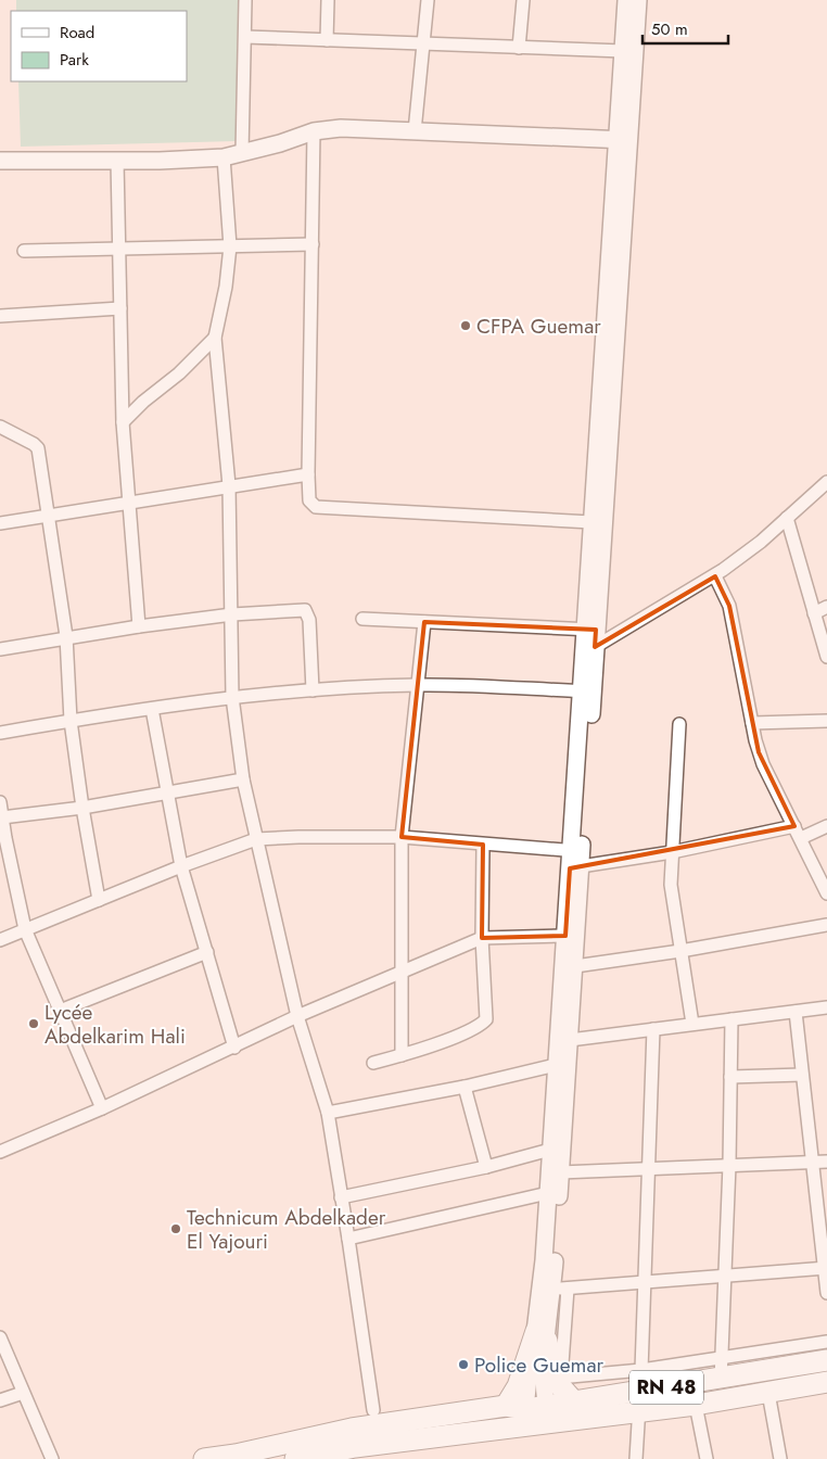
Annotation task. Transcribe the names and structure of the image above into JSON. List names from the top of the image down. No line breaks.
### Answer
{"streets":{"highway":["RN 48"]},"places":["CFPA Guemar","Lycée Abdelkarim Hali","Technicum Abdelkader El Yajouri","Police Guemar"],"legend":["Road","Park"],"scale_bar":"50 m"}
